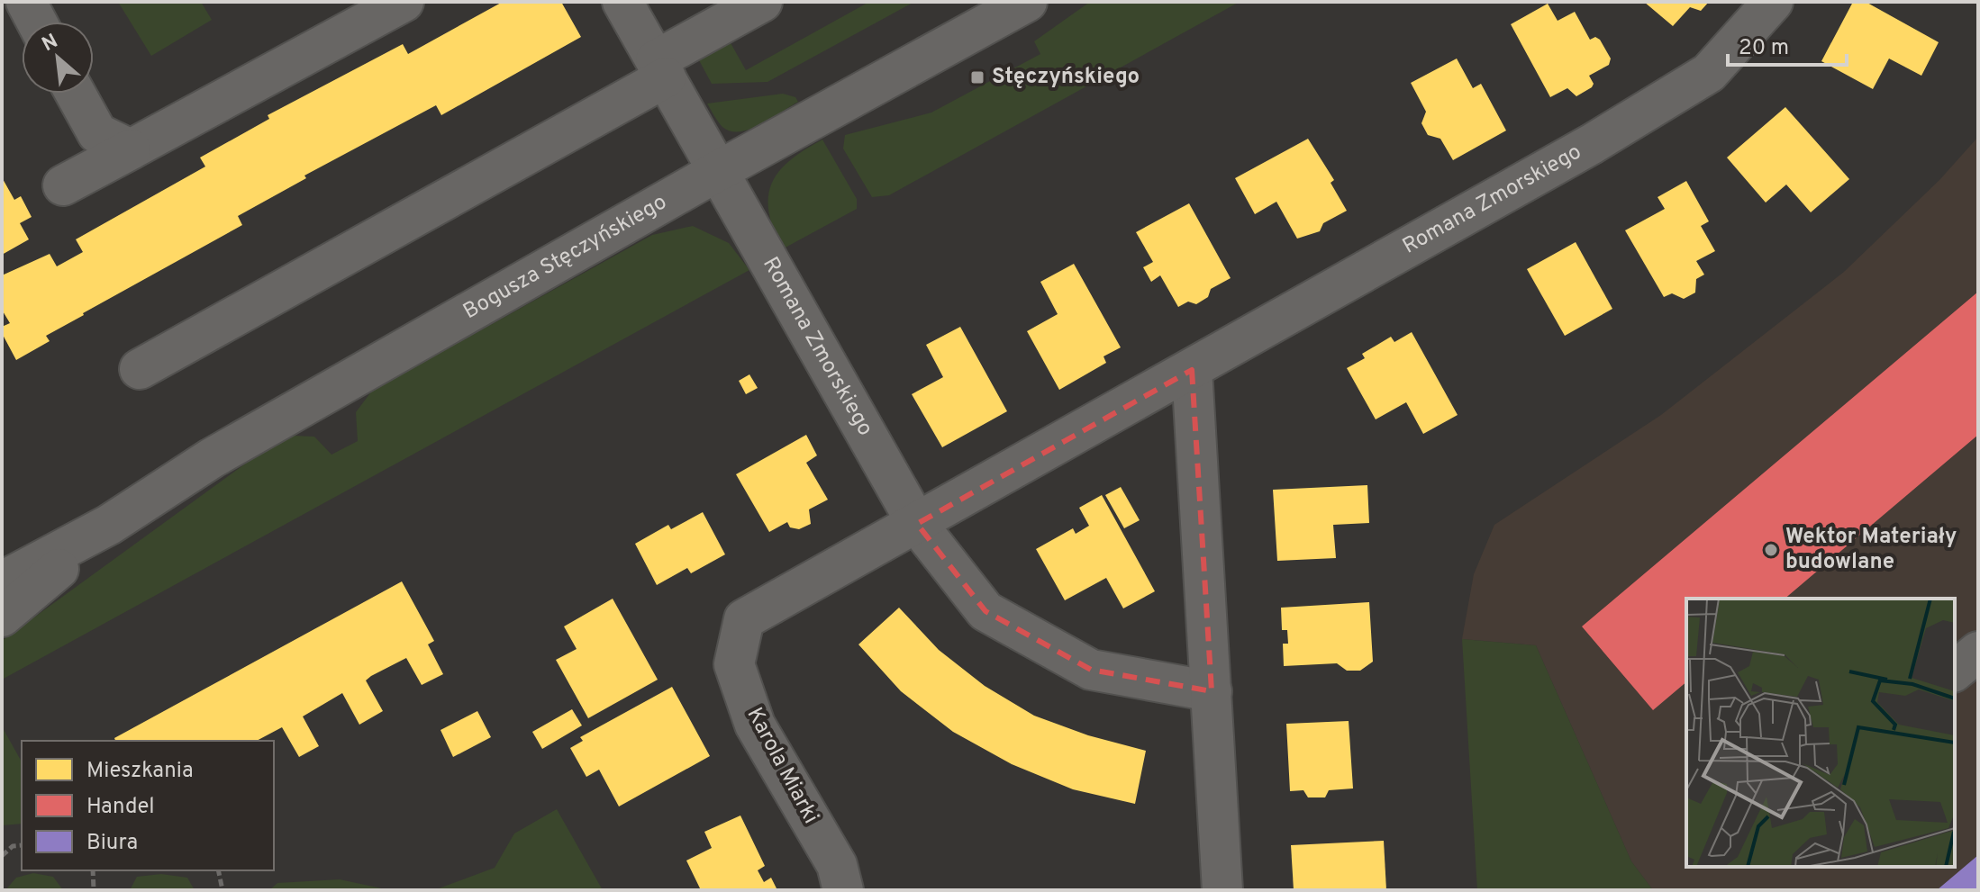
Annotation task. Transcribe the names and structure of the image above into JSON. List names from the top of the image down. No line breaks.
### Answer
{"streets":{"street":["Romana Zmorskiego","Bogusza Stęczyńskiego","Karola Miarki"]},"crossings":[["Romana Zmorskiego","Bogusza Stęczyńskiego"],["Romana Zmorskiego","Karola Miarki"]],"places":{"transit":["Stęczyńskiego"],"other":["Wektor Materiały budowlane"]},"legend":["Mieszkania","Handel","Biura"],"scale_bar":"20 m","north":"top left"}
